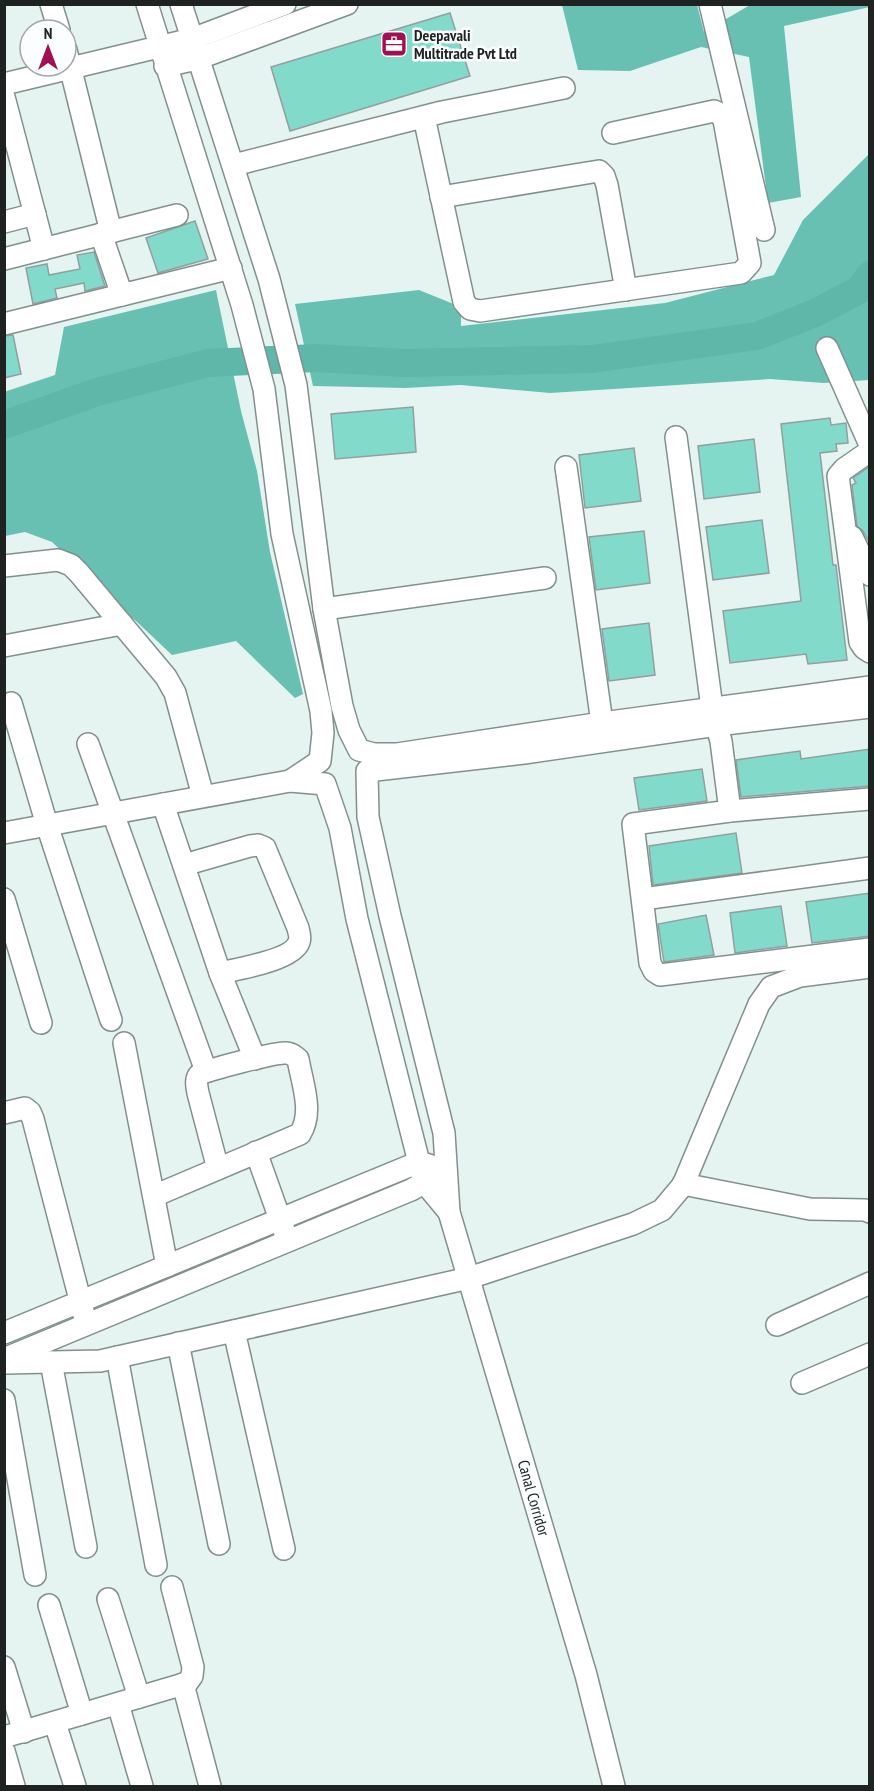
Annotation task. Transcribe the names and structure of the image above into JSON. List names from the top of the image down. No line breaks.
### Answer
{"streets":{"street":["Canal Corridor"]},"places":{"office":["Deepavali Multitrade Pvt Ltd"]},"north":"top"}
